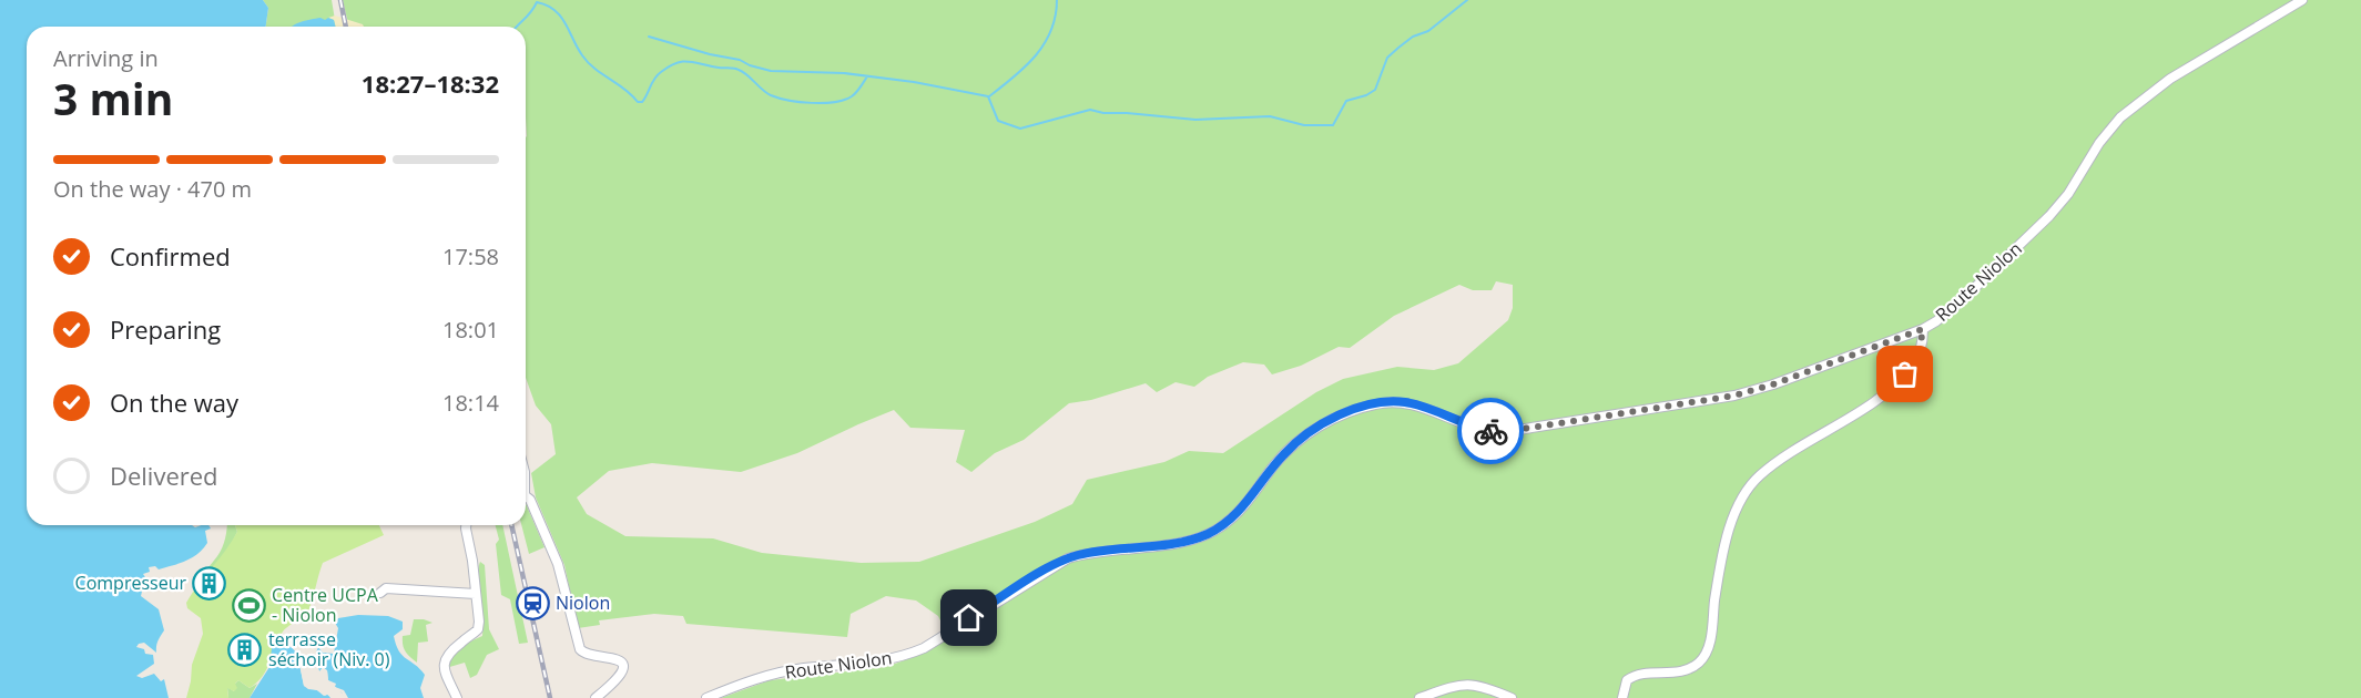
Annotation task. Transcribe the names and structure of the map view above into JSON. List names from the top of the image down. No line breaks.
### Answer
{"streets":{"street":["Route Niolon"]},"places":{"building":["Compresseur","terrasse séchoir (Niv. 0)"],"station":["Niolon"],"sports":["Centre UCPA - Niolon"]},"page":{"heading":["3 min","Arriving in","18:27–18:32"],"bar":"On the way · 470 m","list":[["Confirmed","17:58"],["Preparing","18:01"],["On the way","18:14"],"Delivered"]}}
